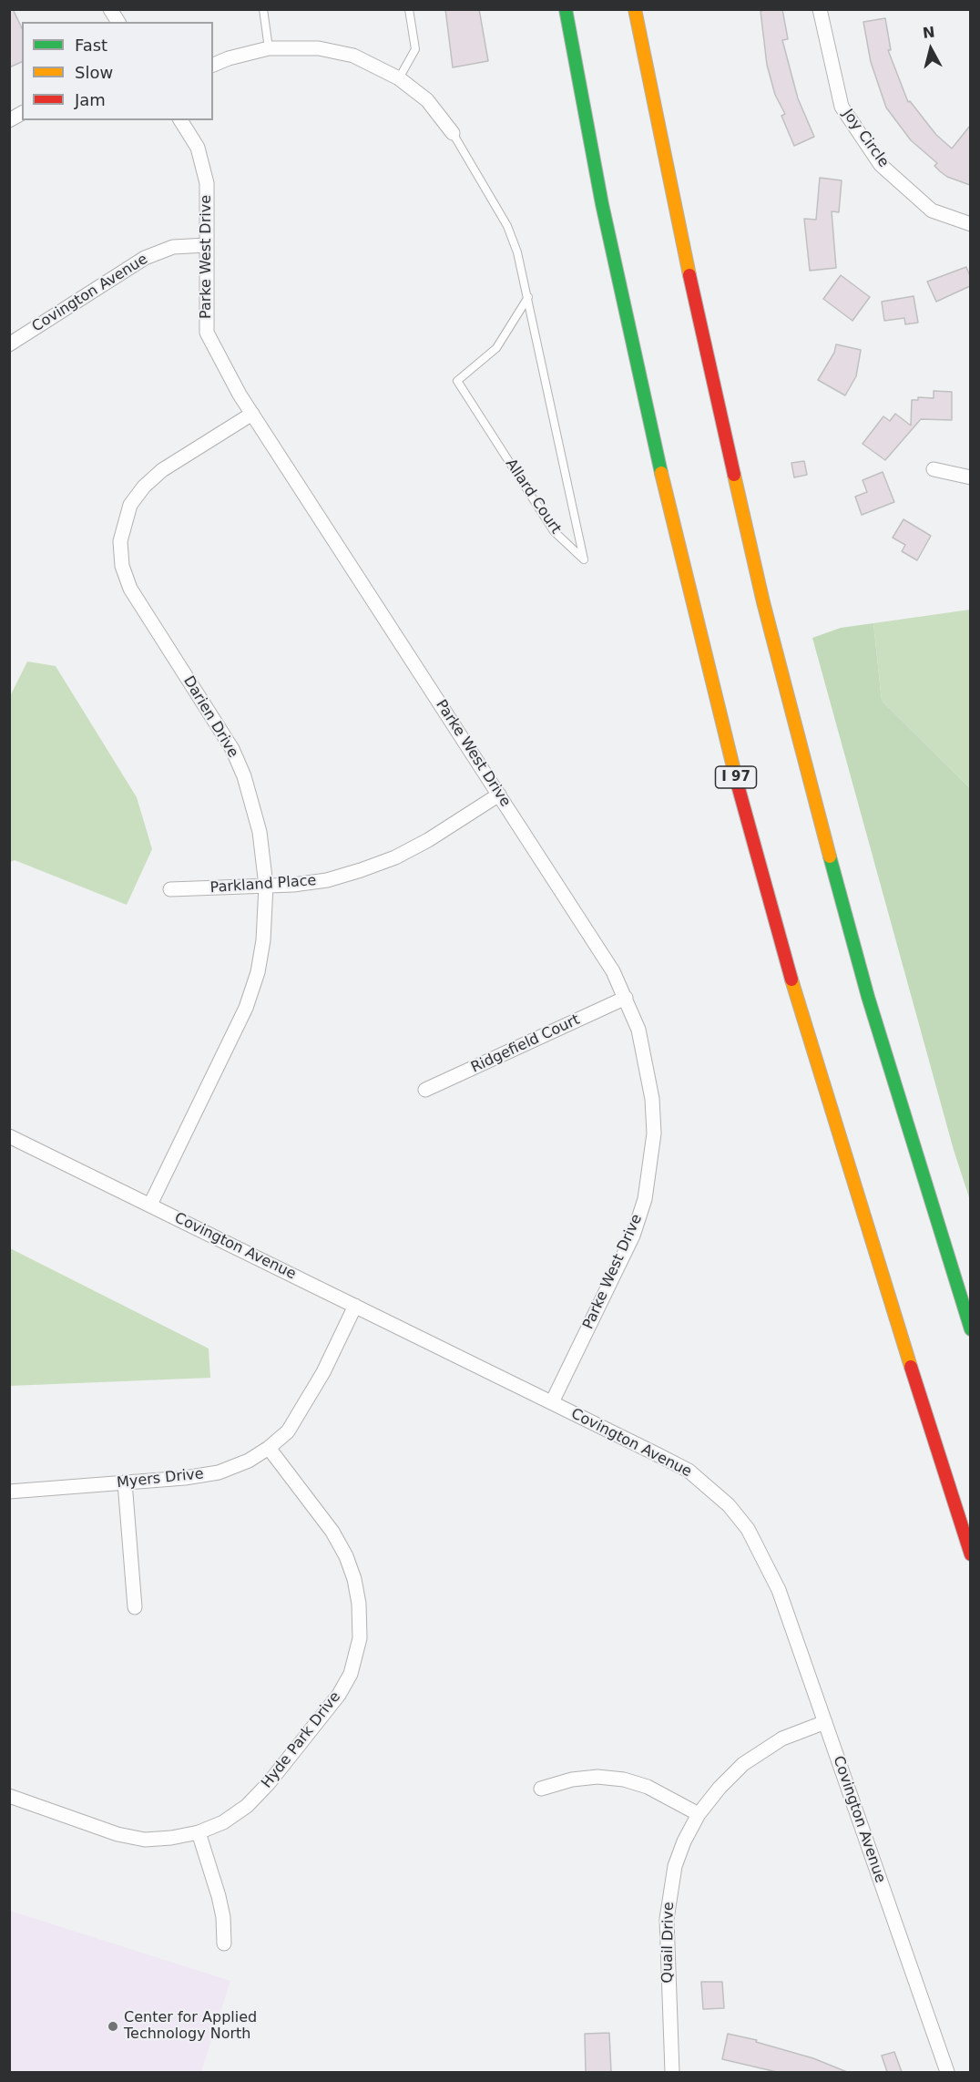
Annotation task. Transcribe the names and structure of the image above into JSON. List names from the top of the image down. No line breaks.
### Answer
{"streets":{"highway":["I 97"],"street":["Joy Circle","Parke West Drive","Covington Avenue","Allard Court","Darien Drive","Parkland Place","Ridgefield Court","Myers Drive","Hyde Park Drive","Quail Drive"]},"crossings":[["Parke West Drive","Covington Avenue"],["Parke West Drive","Darien Drive"],["Parke West Drive","Parkland Place"],["Parke West Drive","Ridgefield Court"],["Covington Avenue","Darien Drive"],["Covington Avenue","Myers Drive"],["Covington Avenue","Quail Drive"],["Darien Drive","Parkland Place"],["Myers Drive","Hyde Park Drive"]],"places":["Center for Applied Technology North"],"legend":["Fast","Slow","Jam"],"north":"top"}
